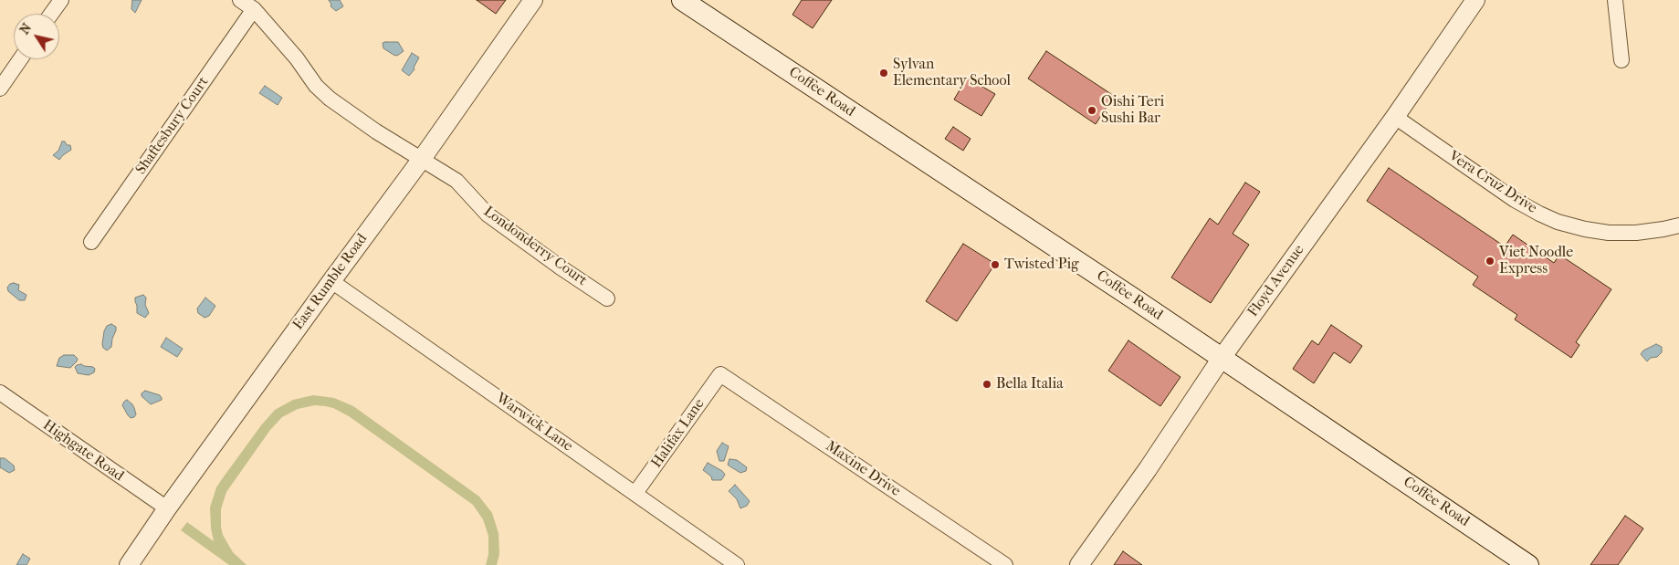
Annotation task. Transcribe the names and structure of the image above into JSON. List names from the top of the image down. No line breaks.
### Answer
{"streets":{"main road":["Coffee Road"],"street":["Shaftesbury Court","Vera Cruz Drive","Londonderry Court","Floyd Avenue","East Rumble Road","Warwick Lane","Halifax Lane","Highgate Road","Maxine Drive"]},"crossings":[["Coffee Road","Floyd Avenue"],["Shaftesbury Court","Londonderry Court"],["Vera Cruz Drive","Floyd Avenue"],["Londonderry Court","East Rumble Road"],["East Rumble Road","Warwick Lane"],["East Rumble Road","Highgate Road"],["Warwick Lane","Halifax Lane"],["Halifax Lane","Maxine Drive"]],"places":["Sylvan Elementary School","Oishi Teri Sushi Bar","Viet Noodle Express","Twisted Pig","Bella Italia"],"north":"top left"}
